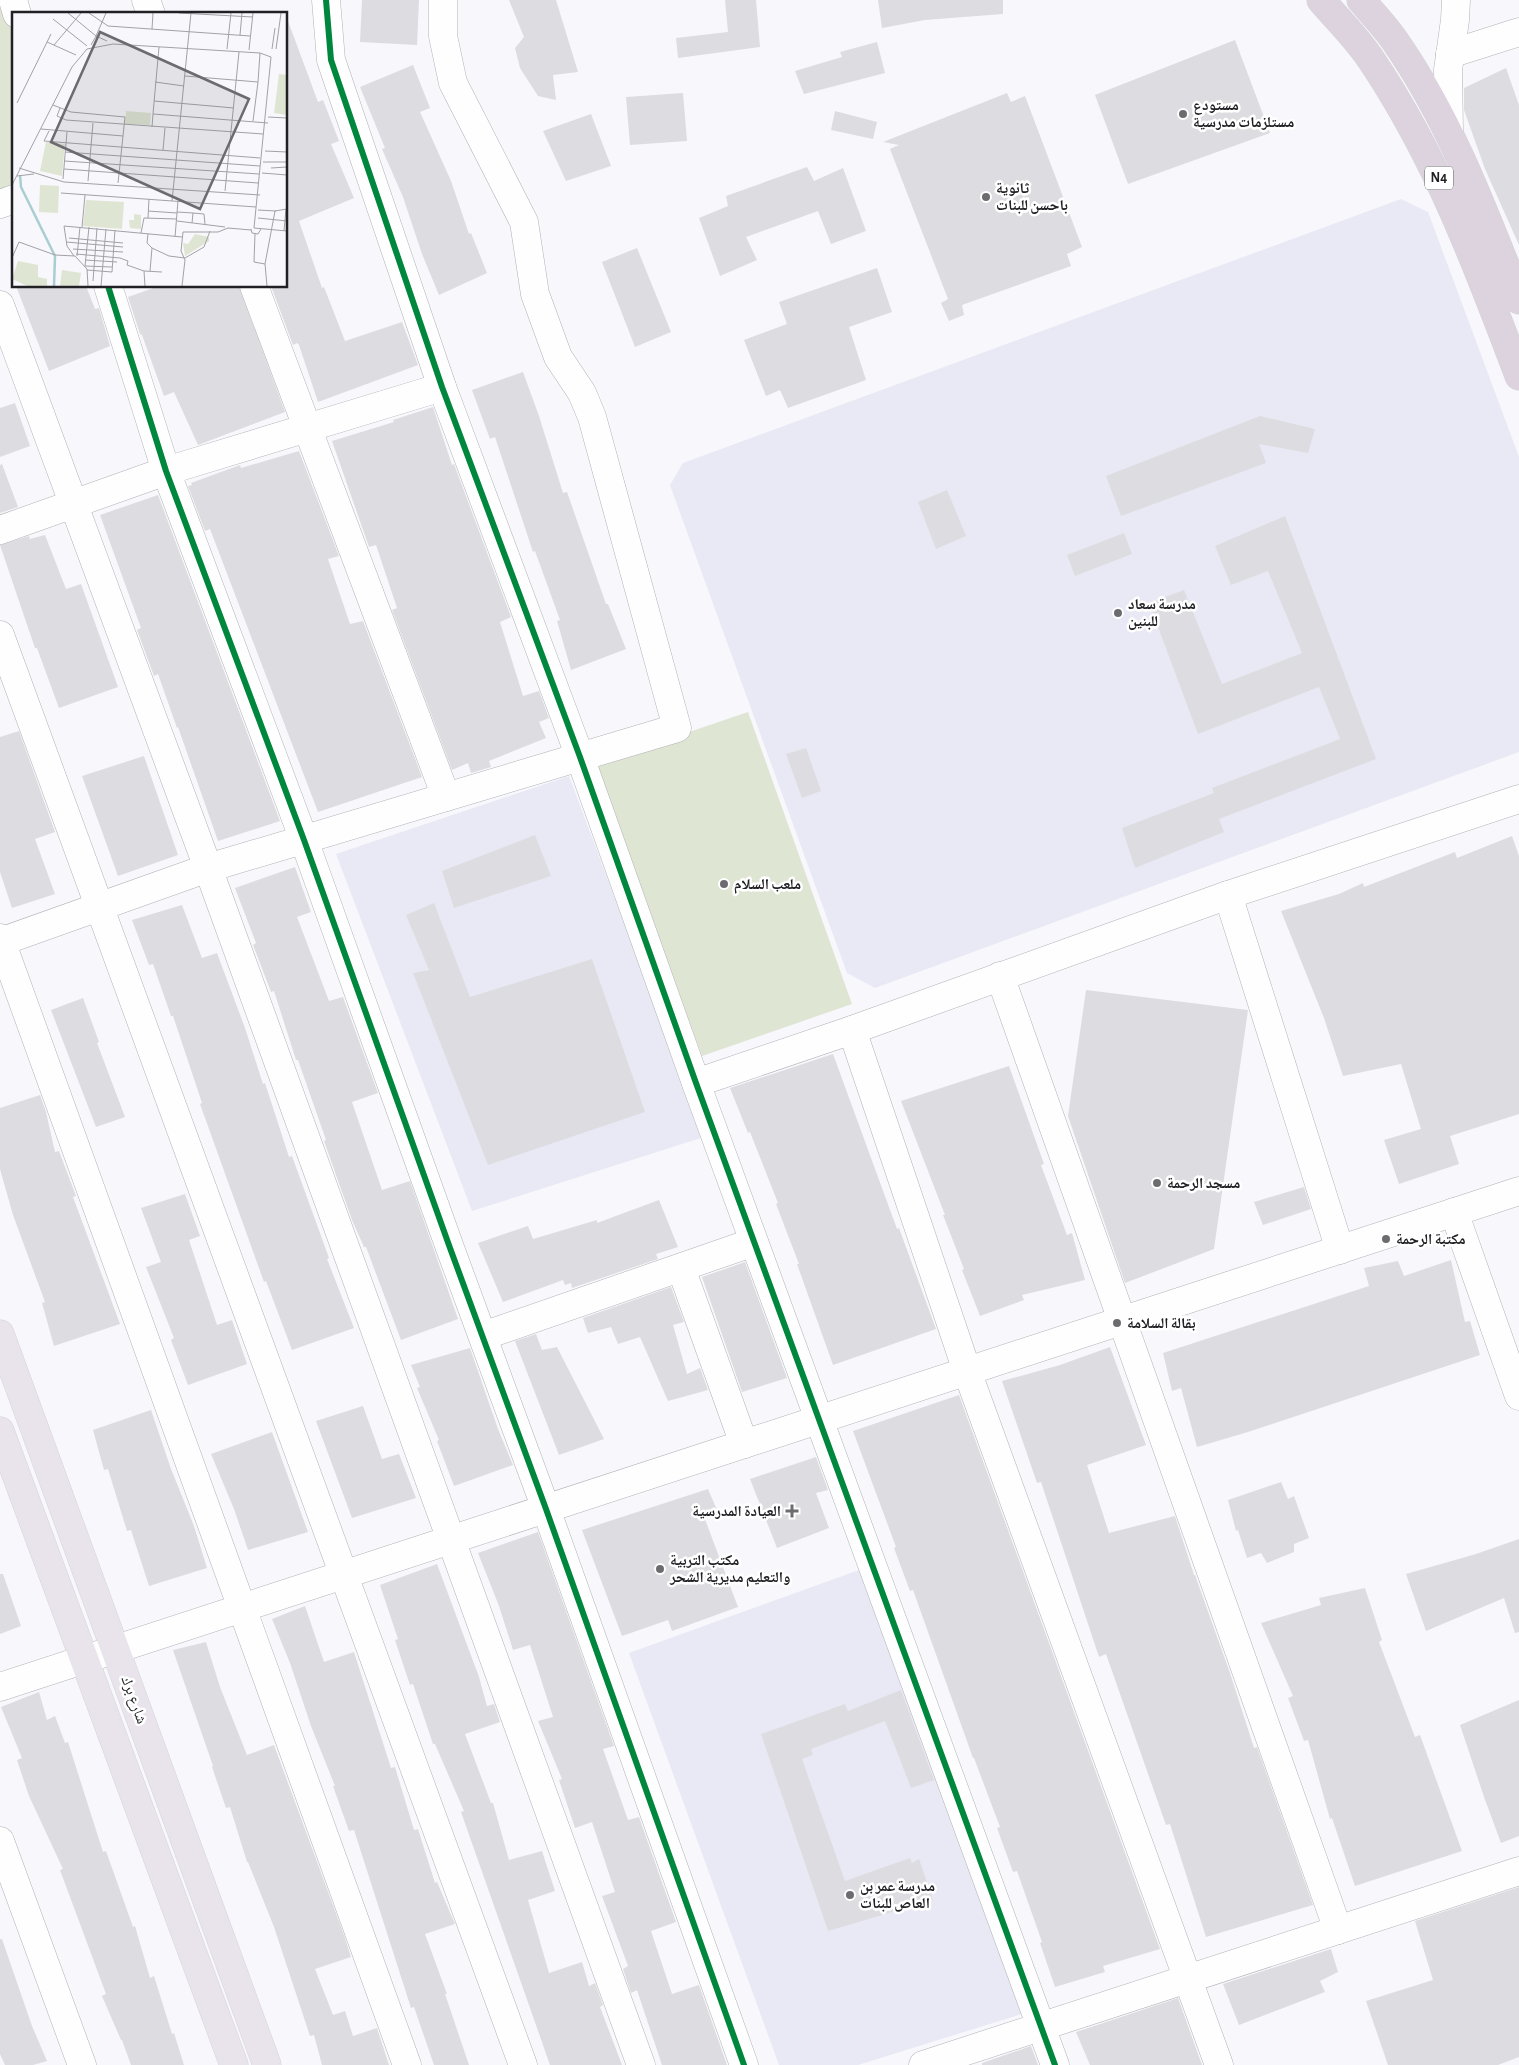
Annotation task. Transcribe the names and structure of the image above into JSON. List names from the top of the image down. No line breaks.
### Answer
{"streets":{"highway":["N4"],"main road":["شارع برك"]},"places":{"other":["مستودع مستلزمات مدرسية","ثانوية باحسن للبنات","مدرسة سعاد للبنين","ملعب السلام","مسجد الرحمة","مكتبة الرحمة","بقالة السلامة","مكتب التربية والتعليم مديرية الشحر","مدرسة عمر بن العاص للبنات"],"health":["العيادة المدرسية"]}}
